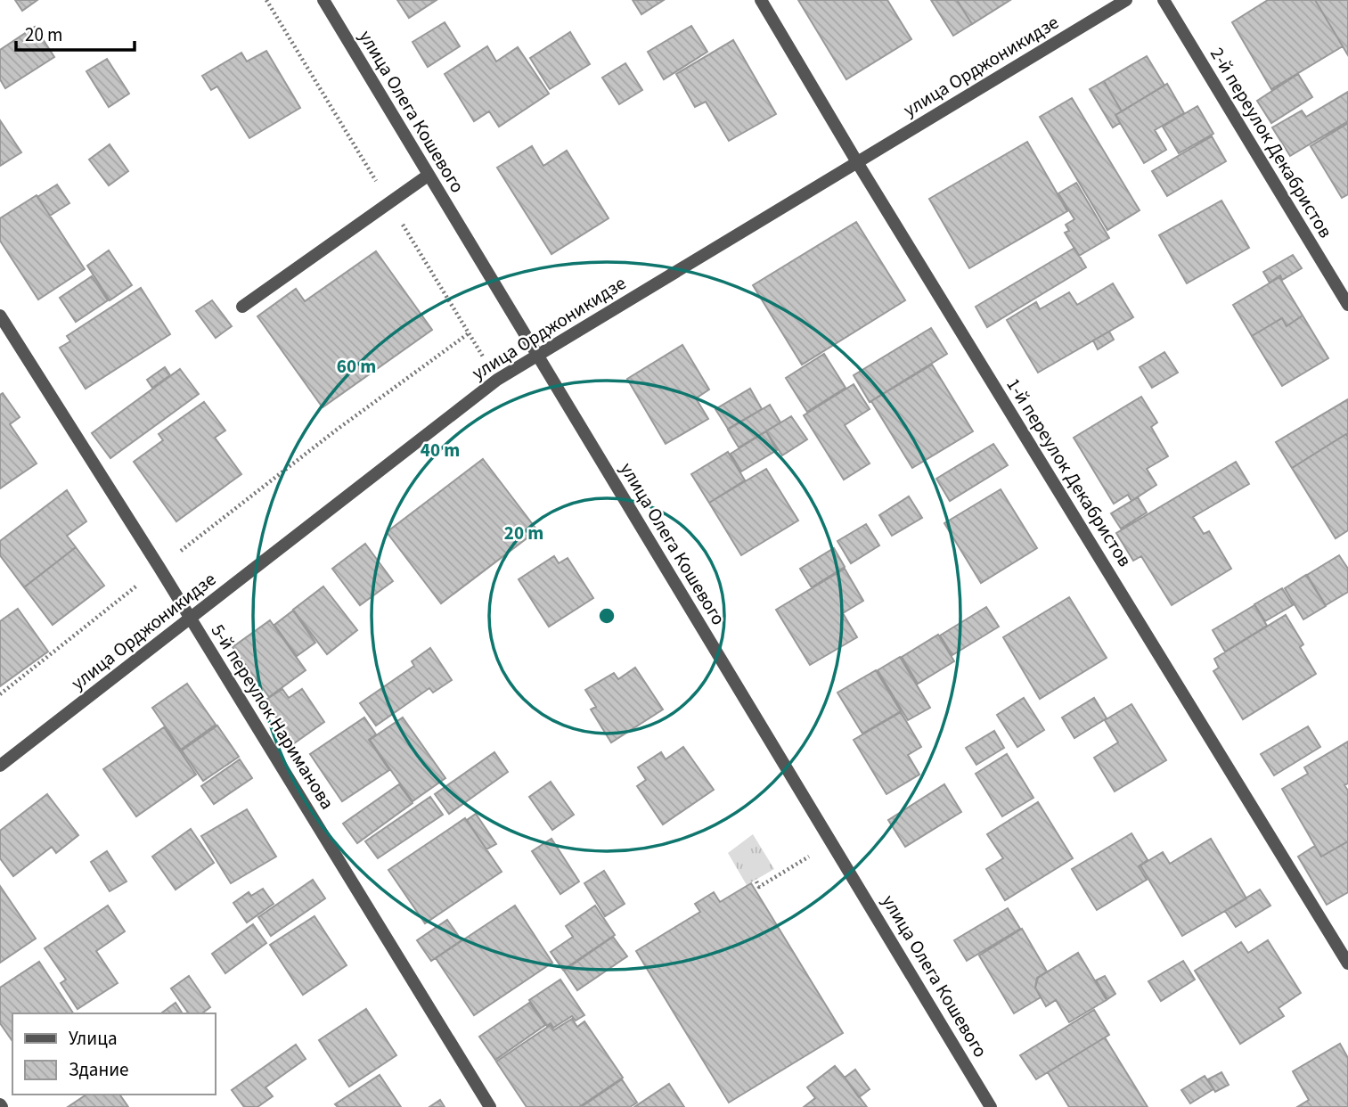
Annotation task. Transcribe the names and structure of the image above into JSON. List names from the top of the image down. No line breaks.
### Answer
{"streets":{"street":["улица Орджоникидзе","улица Олега Кошевого","2-й переулок Декабристов","1-й переулок Декабристов","5-й переулок Нариманова"]},"crossings":[["улица Орджоникидзе","улица Олега Кошевого"],["улица Орджоникидзе","1-й переулок Декабристов"],["улица Орджоникидзе","5-й переулок Нариманова"]],"legend":["Улица","Здание"],"scale_bar":"20 m","rings":["60 m","40 m","20 m"]}
